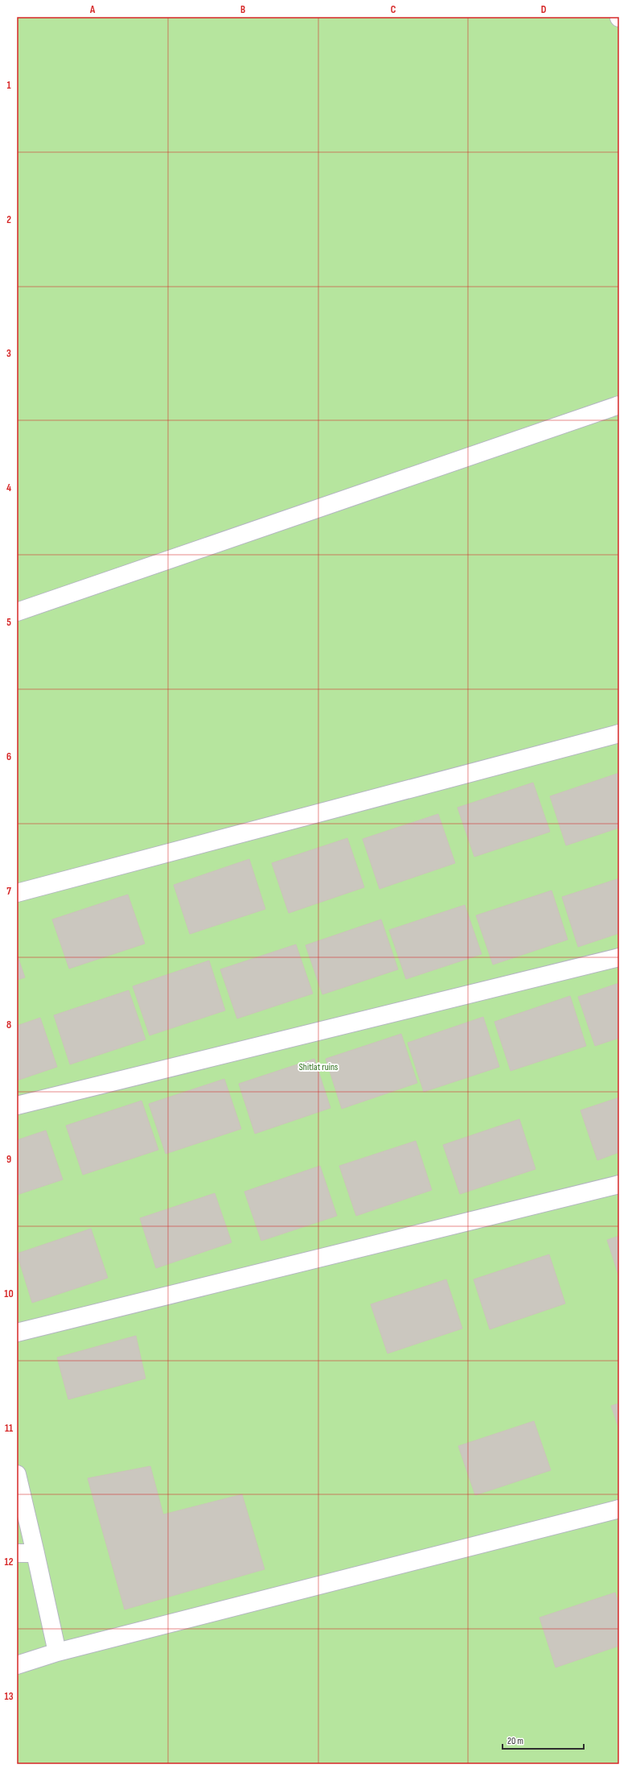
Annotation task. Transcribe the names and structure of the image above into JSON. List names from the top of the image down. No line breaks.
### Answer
{"parks":["Shitlat ruins"],"scale_bar":"20 m","grid":{"columns":["A","B","C","D"],"rows":["1","2","3","4","5","6","7","8","9","10","11","12","13"]}}
